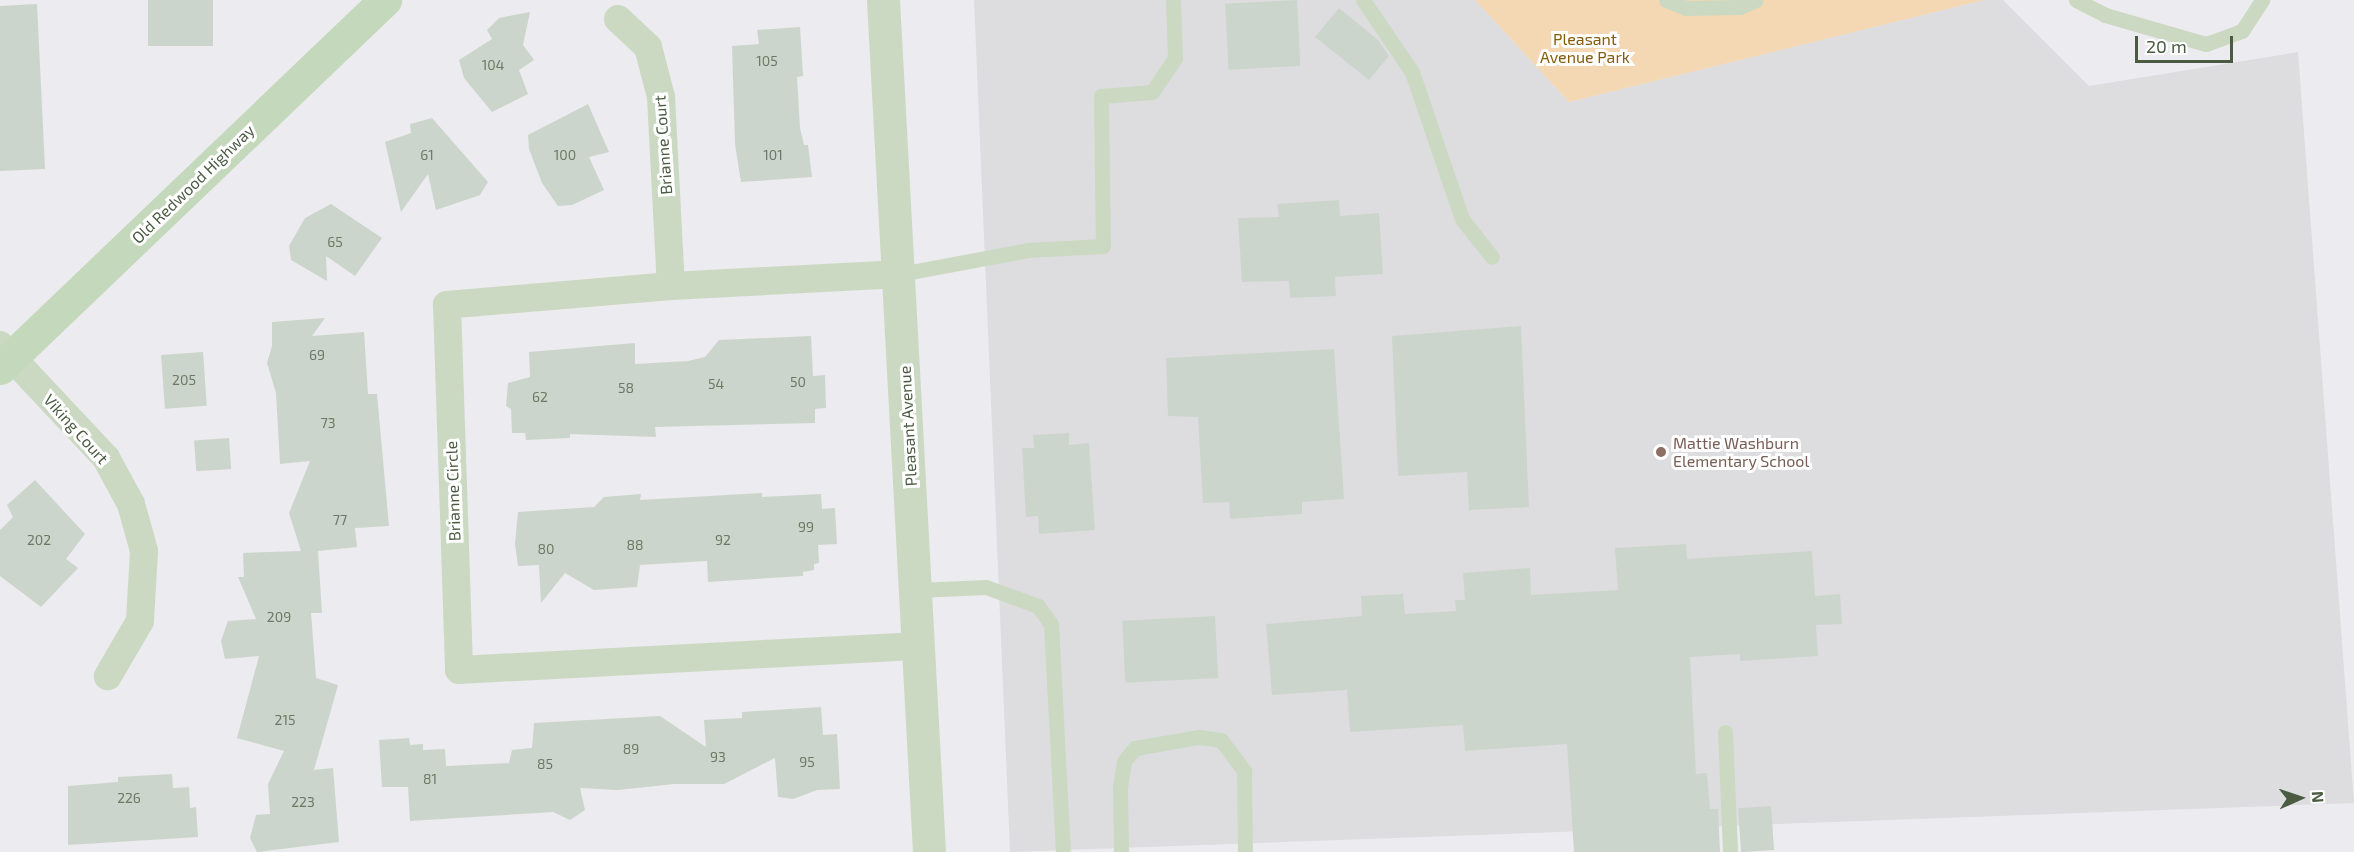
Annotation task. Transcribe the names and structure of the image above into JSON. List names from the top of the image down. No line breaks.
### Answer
{"streets":{"main road":["Old Redwood Highway"],"street":["Brianne Court","Pleasant Avenue","Viking Court","Brianne Circle"]},"crossings":[["Brianne Court","Brianne Circle"],["Old Redwood Highway","Viking Court"],["Pleasant Avenue","Brianne Circle"]],"parks":["Pleasant Avenue Park"],"places":["Mattie Washburn Elementary School"],"house_numbers":["105","104","61","100","101","65","69","205","50","54","58","62","73","77","99","202","92","88","80","209","215","89","93","95","85","81","226","223"],"scale_bar":"20 m","north":"right"}
